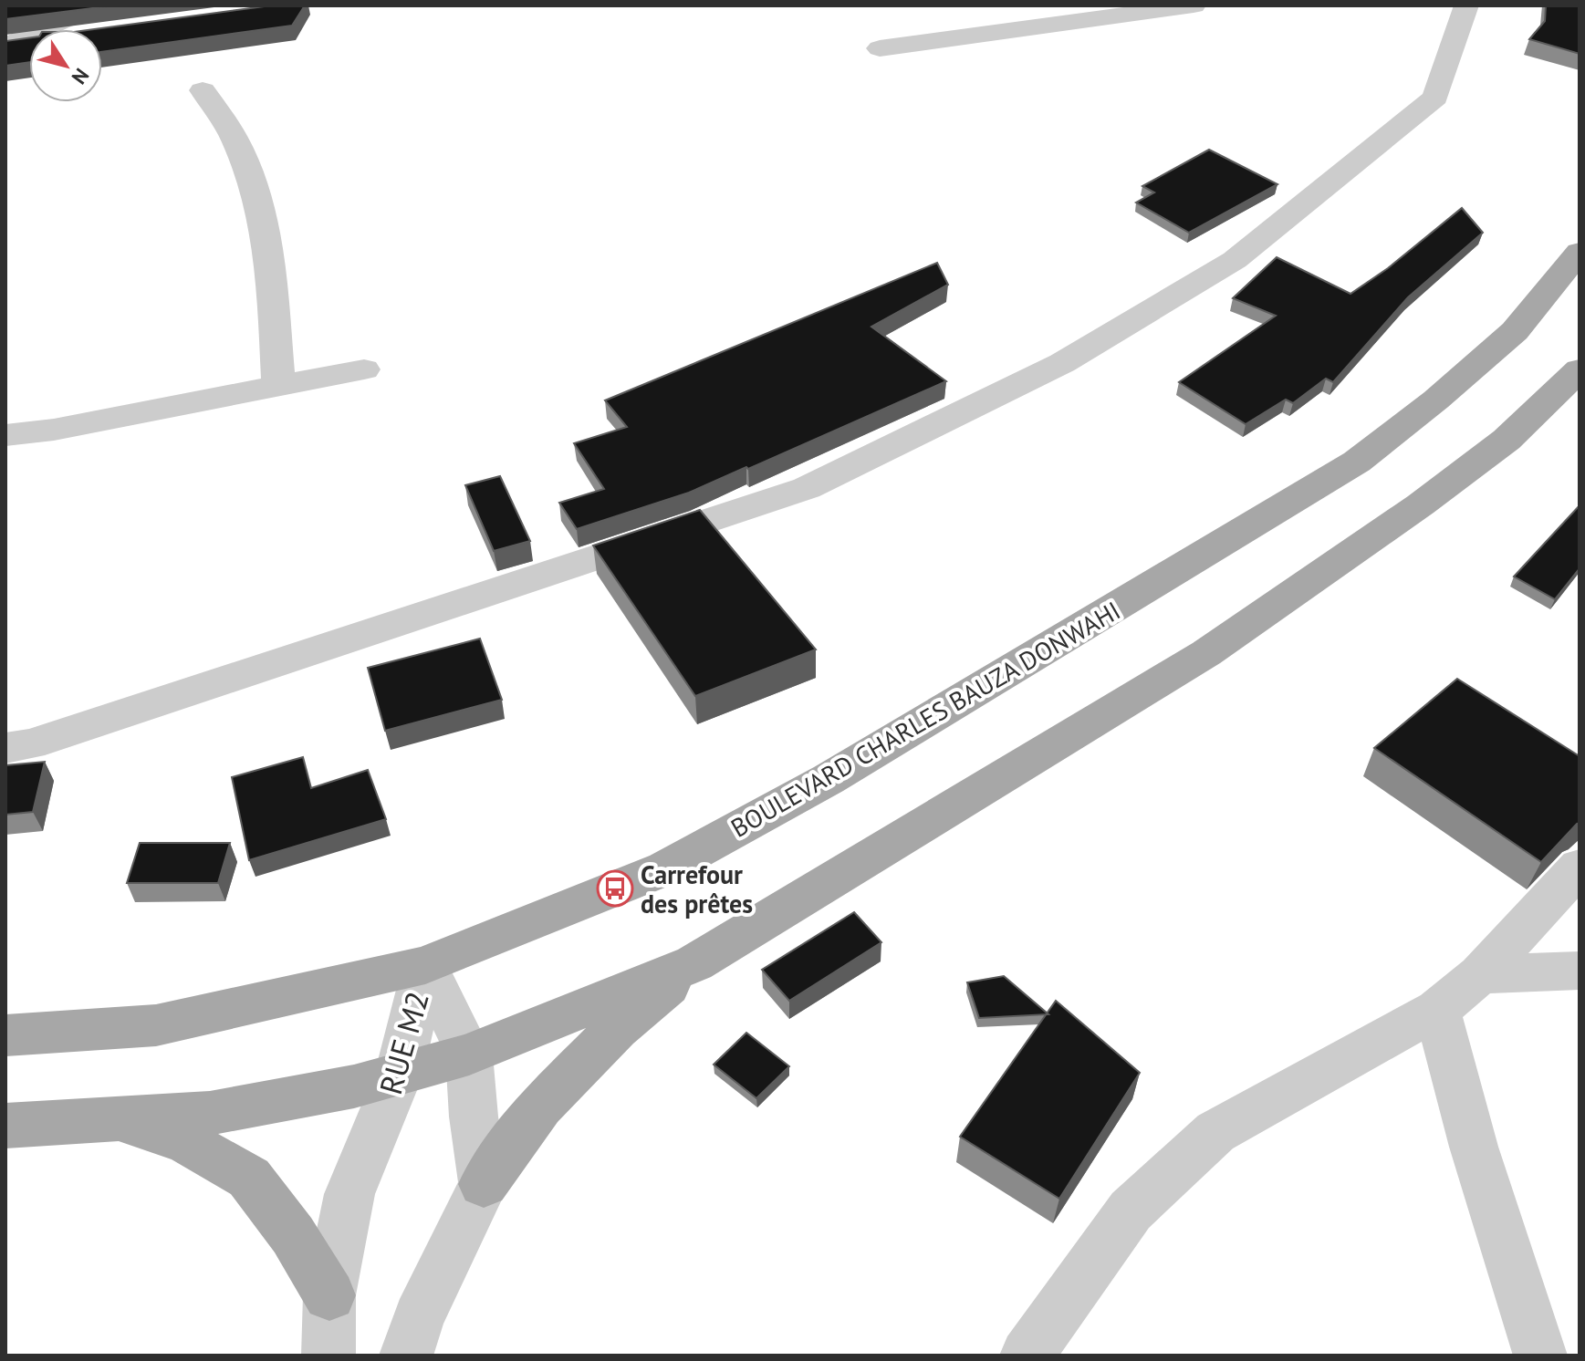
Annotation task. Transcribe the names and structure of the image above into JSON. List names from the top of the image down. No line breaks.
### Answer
{"streets":{"main road":["BOULEVARD CHARLES BAUZA DONWAHI"],"street":["RUE M2"]},"crossings":[["BOULEVARD CHARLES BAUZA DONWAHI","RUE M2"]],"places":{"bus stop":["Carrefour des prêtes"]},"north":"bottom right"}
